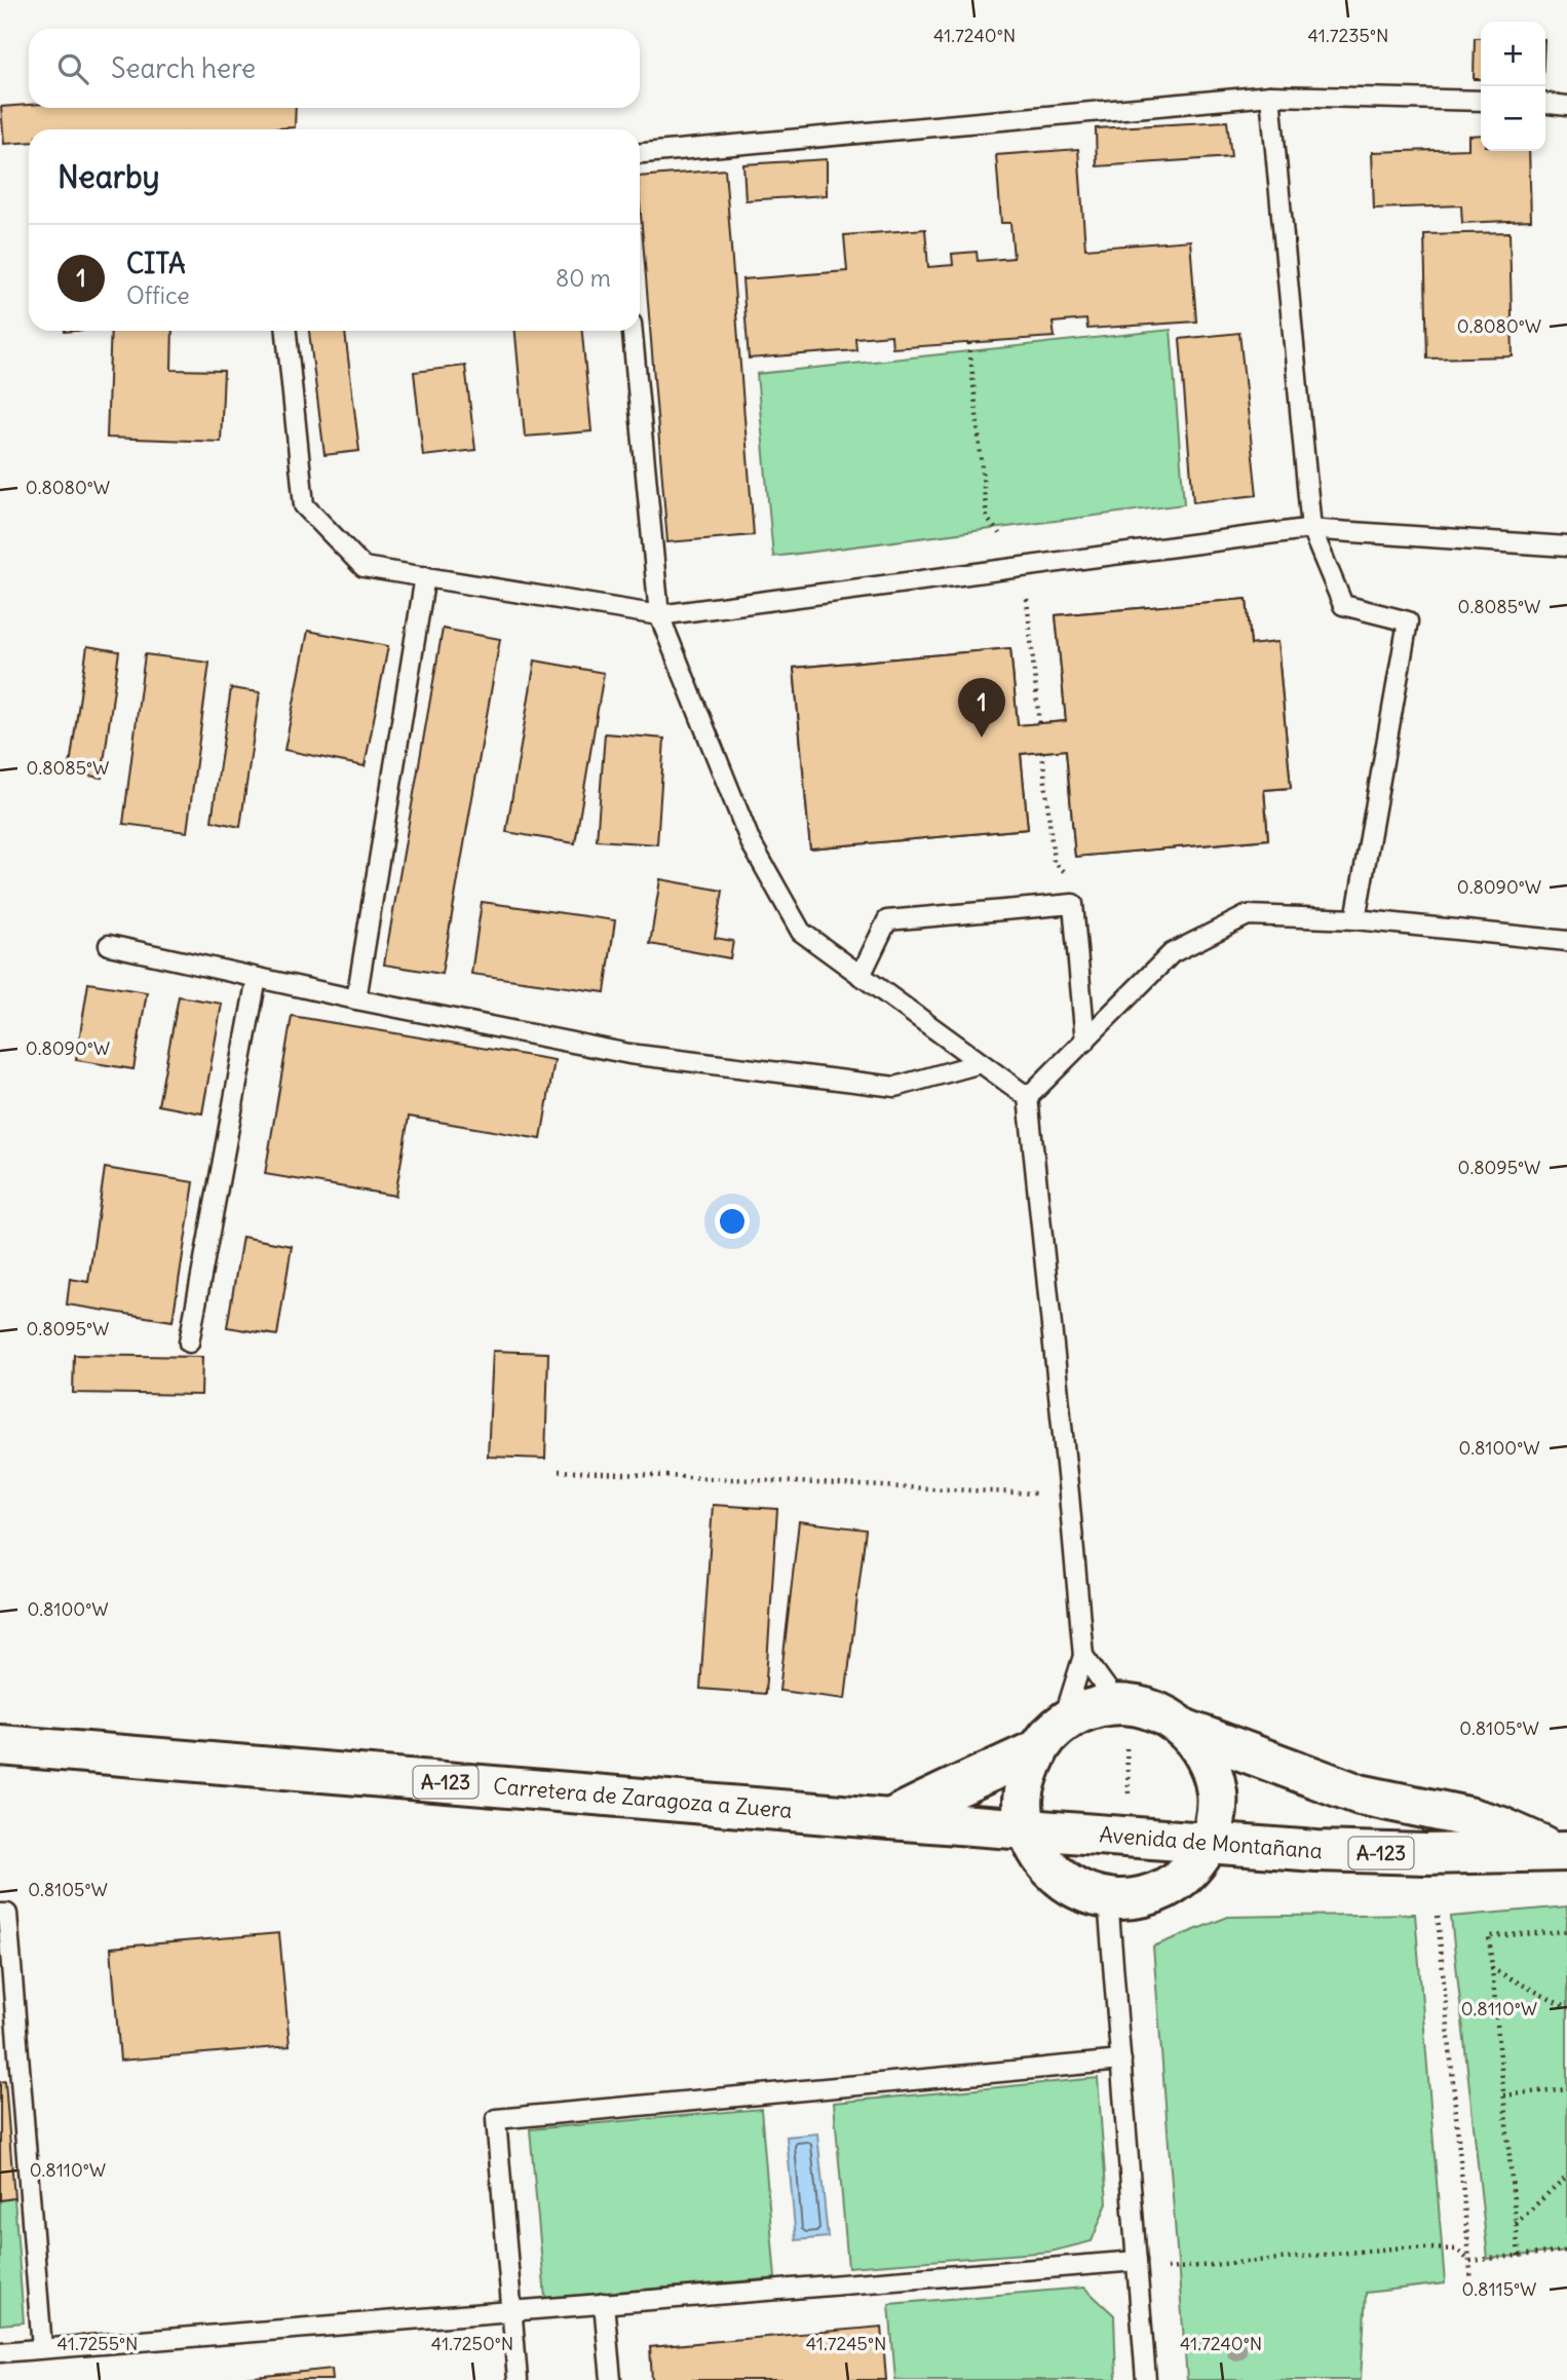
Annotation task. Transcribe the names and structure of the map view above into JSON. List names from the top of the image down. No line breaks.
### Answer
{"streets":{"main road":["A-123","Carretera de Zaragoza a Zuera","Avenida de Montañana"]},"crossings":[["Carretera de Zaragoza a Zuera","Avenida de Montañana"]],"page":{"map_buttons":["+","−"],"search":"Search here","heading":"Nearby","list":[{"mark":"1","name":"CITA","note":"Office","value":"80 m"}],"pins":"1"},"coordinates":["41.7240°N","41.7235°N","0.8080°W","0.8085°W","0.8090°W","0.8095°W","0.8100°W","0.8105°W","0.8110°W","0.8115°W","41.7255°N","41.7250°N","41.7245°N"]}
